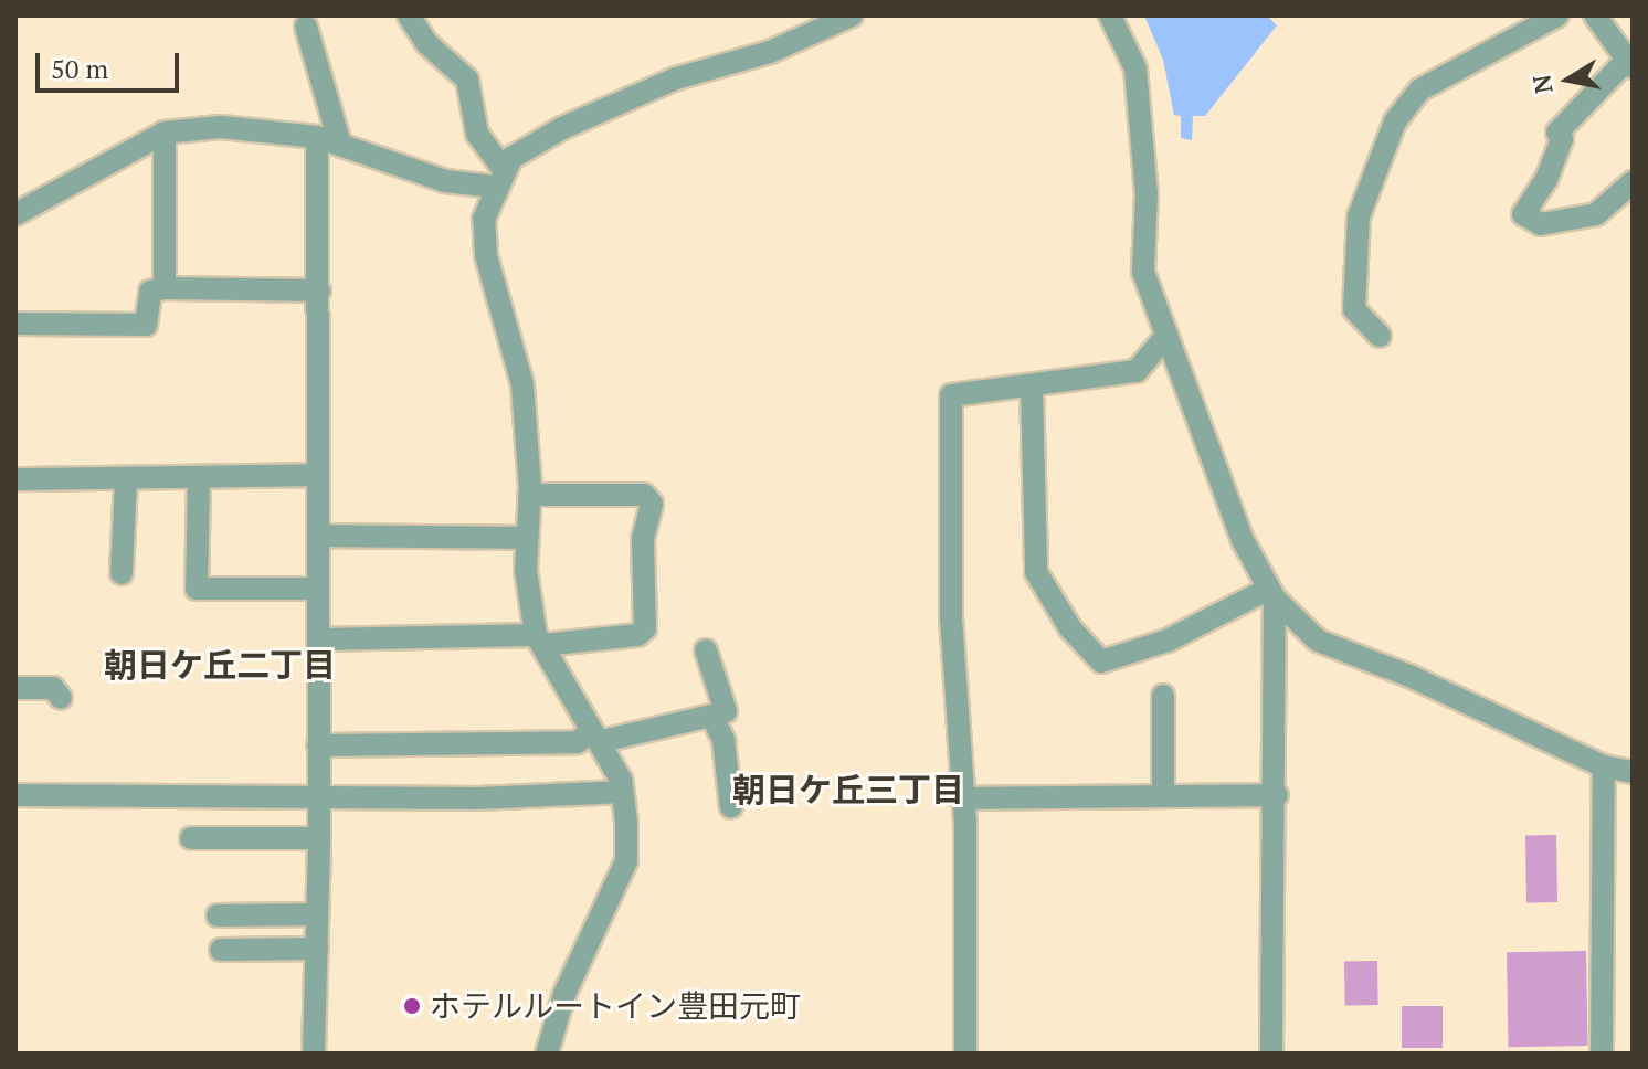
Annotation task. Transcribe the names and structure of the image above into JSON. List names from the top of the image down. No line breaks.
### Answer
{"districts":["朝日ケ丘二丁目","朝日ケ丘三丁目"],"places":["ホテルルートイン豊田元町"],"scale_bar":"50 m","north":"left"}
